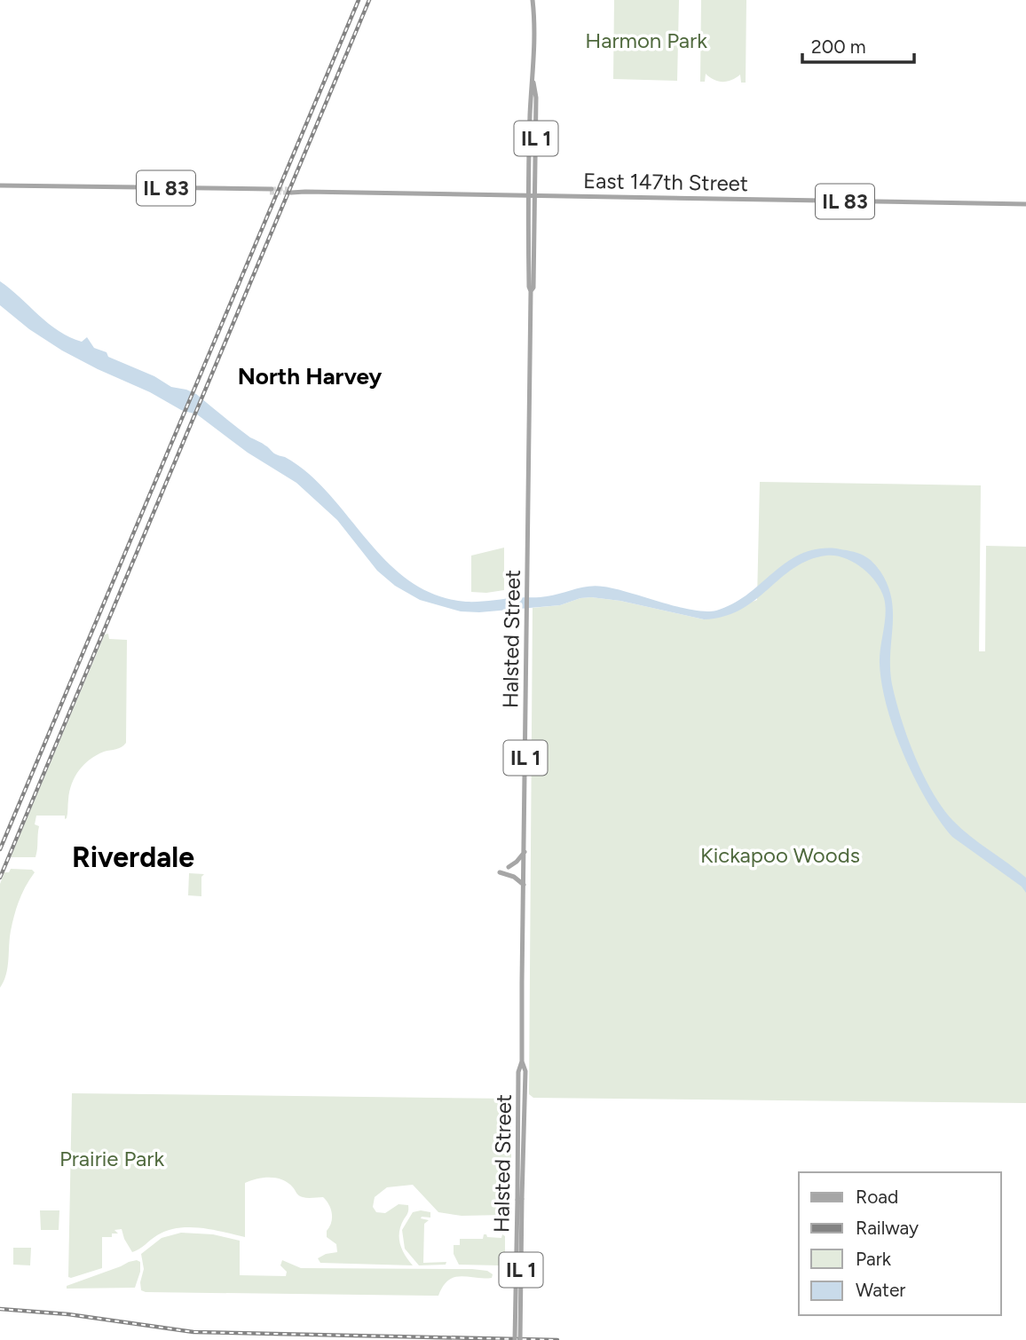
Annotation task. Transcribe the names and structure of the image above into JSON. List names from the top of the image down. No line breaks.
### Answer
{"streets":{"main road":["IL 1","East 147th Street","IL 83","Halsted Street"]},"crossings":[["East 147th Street","Halsted Street"]],"districts":["North Harvey","Riverdale"],"parks":["Harmon Park","Kickapoo Woods","Prairie Park"],"legend":["Road","Railway","Park","Water"],"scale_bar":"200 m"}
